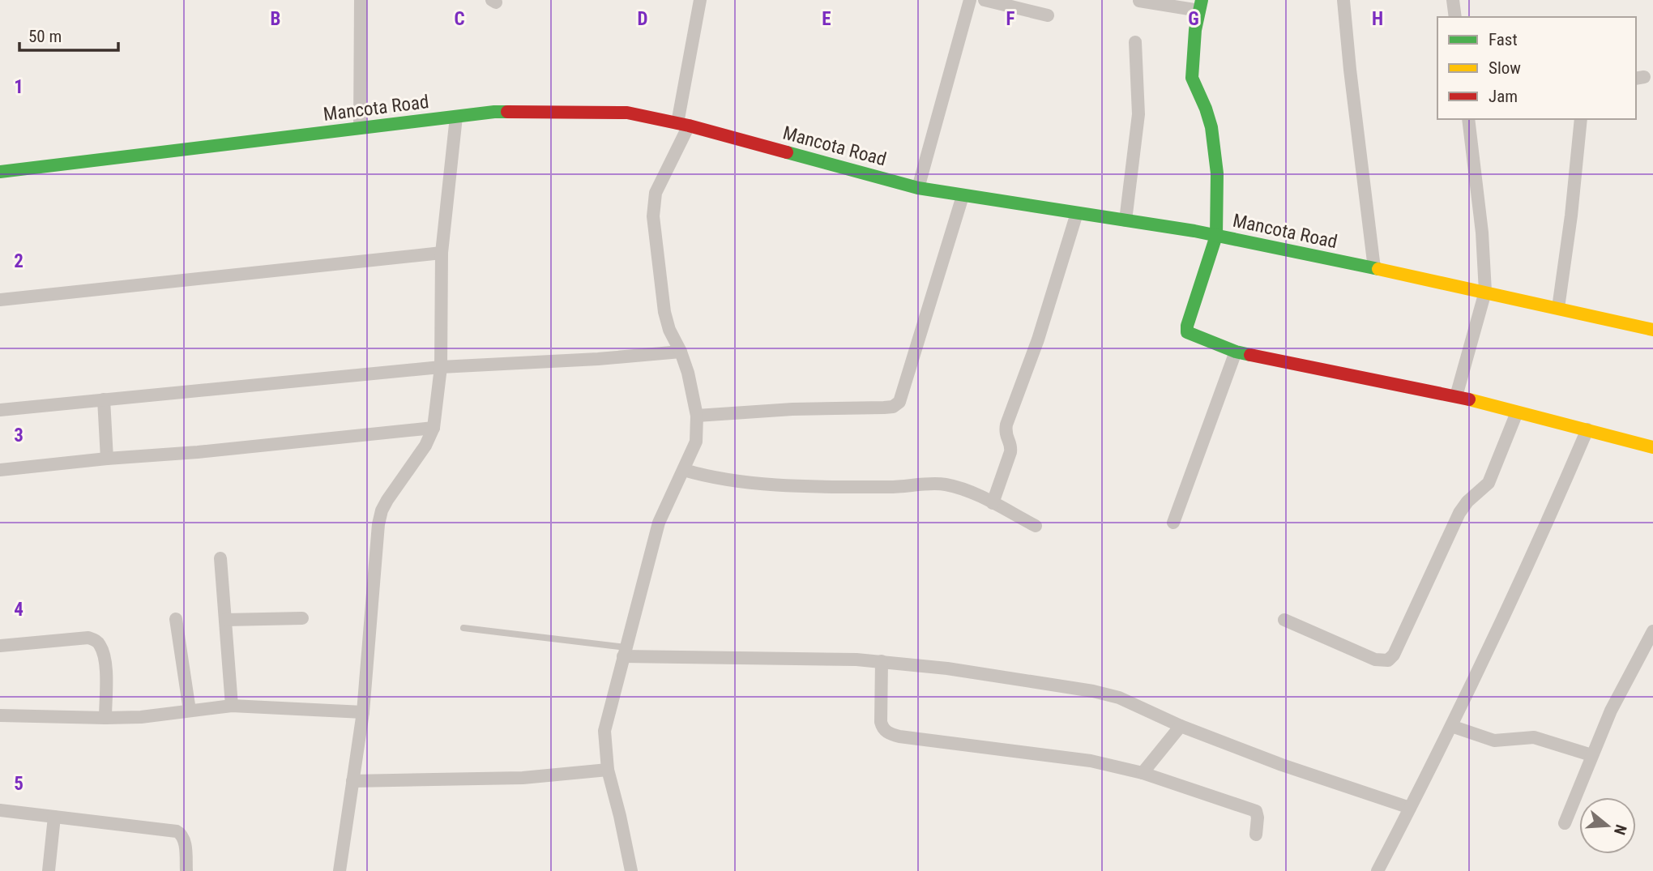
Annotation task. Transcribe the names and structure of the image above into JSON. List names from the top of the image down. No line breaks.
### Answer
{"streets":{"main road":["Mancota Road"]},"legend":["Fast","Slow","Jam"],"scale_bar":"50 m","north":"right","grid":{"columns":["B","C","D","E","F","G","H"],"rows":["1","2","3","4","5"]}}
